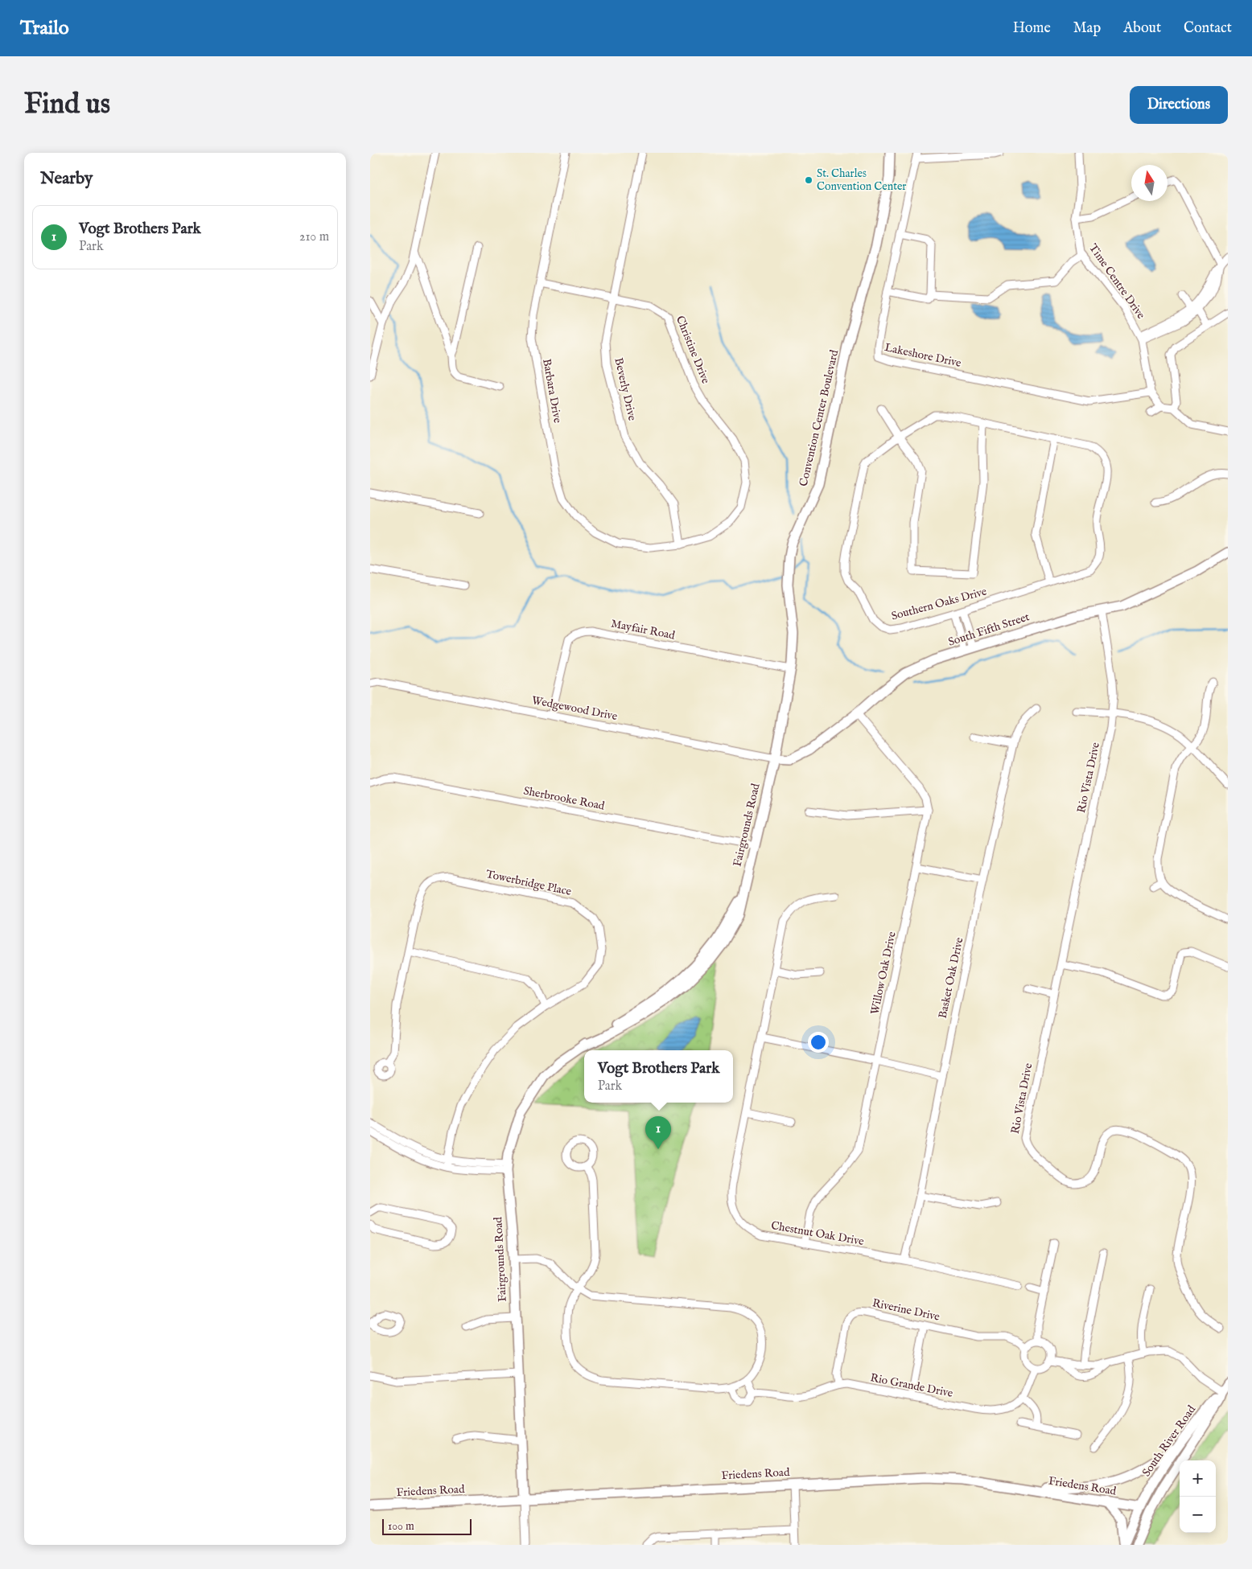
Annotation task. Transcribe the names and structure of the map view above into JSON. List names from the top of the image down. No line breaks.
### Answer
{"streets":{"street":["Time Centre Drive","Christine Drive","Lakeshore Drive","Beverly Drive","Barbara Drive","Convention Center Boulevard","Southern Oaks Drive","Mayfair Road","South Fifth Street","Wedgewood Drive","Rio Vista Drive","Sherbrooke Road","Fairgrounds Road","Towerbridge Place","Willow Oak Drive","Basket Oak Drive","Chestnut Oak Drive","Riverine Drive","Rio Grande Drive","South River Road","Friedens Road"]},"crossings":[["Time Centre Drive","Lakeshore Drive"],["Christine Drive","Beverly Drive"],["Christine Drive","Barbara Drive"],["Beverly Drive","Barbara Drive"],["Convention Center Boulevard","Mayfair Road"],["Convention Center Boulevard","South Fifth Street"],["Convention Center Boulevard","Wedgewood Drive"],["Convention Center Boulevard","Fairgrounds Road"],["Mayfair Road","Wedgewood Drive"],["South Fifth Street","Wedgewood Drive"],["South Fifth Street","Rio Vista Drive"],["South Fifth Street","Fairgrounds Road"],["Wedgewood Drive","Fairgrounds Road"],["Sherbrooke Road","Fairgrounds Road"],["Fairgrounds Road","Friedens Road"],["Willow Oak Drive","Chestnut Oak Drive"],["Basket Oak Drive","Chestnut Oak Drive"],["Riverine Drive","Rio Grande Drive"],["South River Road","Friedens Road"]],"places":["St. Charles Convention Center"],"scale_bar":"100 m","north":"top","page":{"header":"Trailo","nav":["Home","Map","About","Contact"],"buttons":"Directions","title":"Find us","heading":"Nearby","list":[{"mark":"1","name":"Vogt Brothers Park","note":"Park","value":"210 m"}],"popup":["Vogt Brothers Park","Park"],"pins":"1","map_buttons":["+","−"],"scale":"100 m"}}
